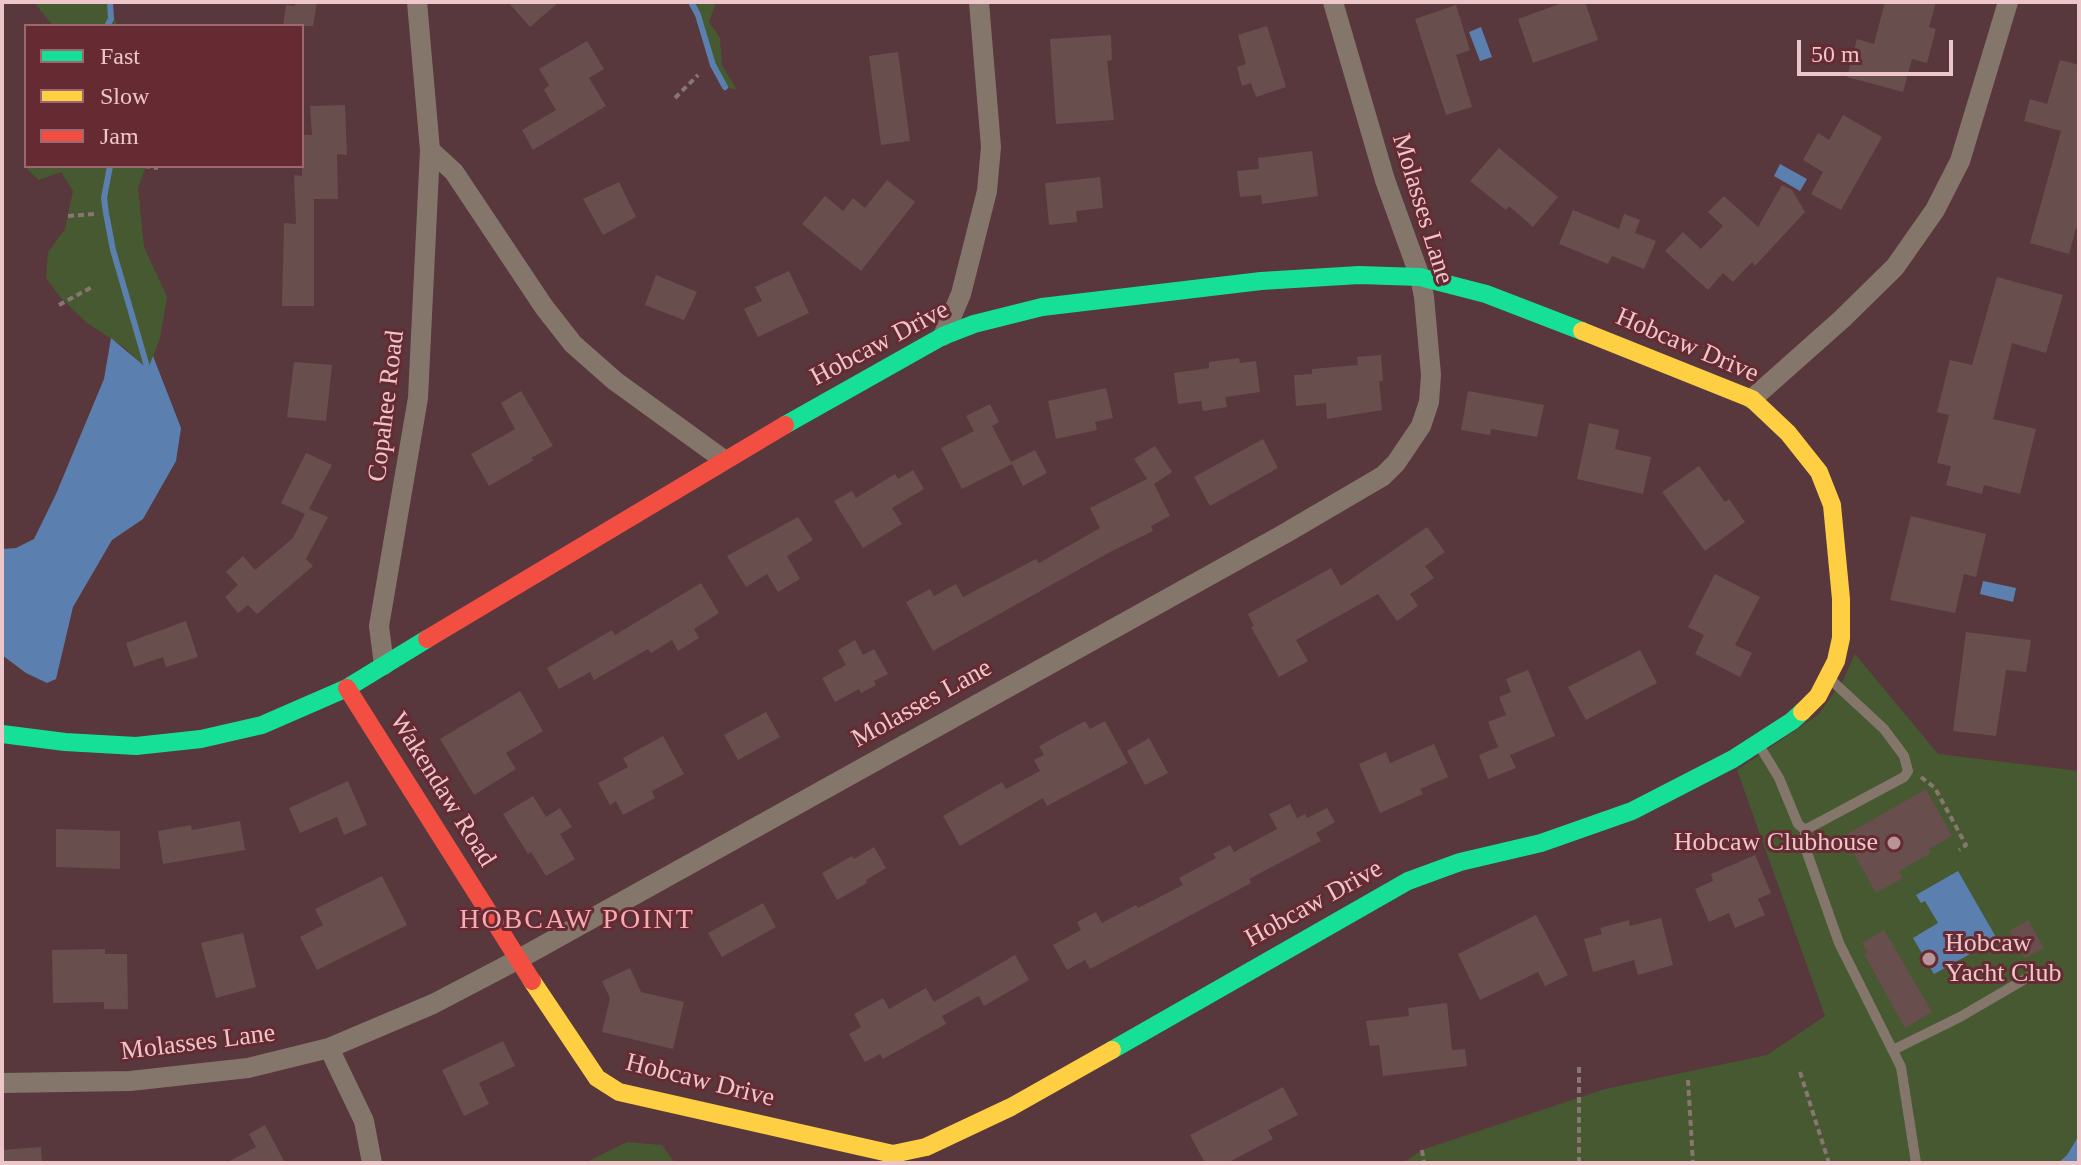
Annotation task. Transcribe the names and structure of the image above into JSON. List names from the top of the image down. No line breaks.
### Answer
{"streets":{"street":["Molasses Lane","Hobcaw Drive","Copahee Road","Wakendaw Road"]},"crossings":[["Molasses Lane","Hobcaw Drive"],["Molasses Lane","Wakendaw Road"],["Hobcaw Drive","Copahee Road"],["Hobcaw Drive","Wakendaw Road"]],"districts":["HOBCAW POINT"],"places":["Hobcaw Clubhouse","Hobcaw Yacht Club"],"legend":["Fast","Slow","Jam"],"scale_bar":"50 m"}
